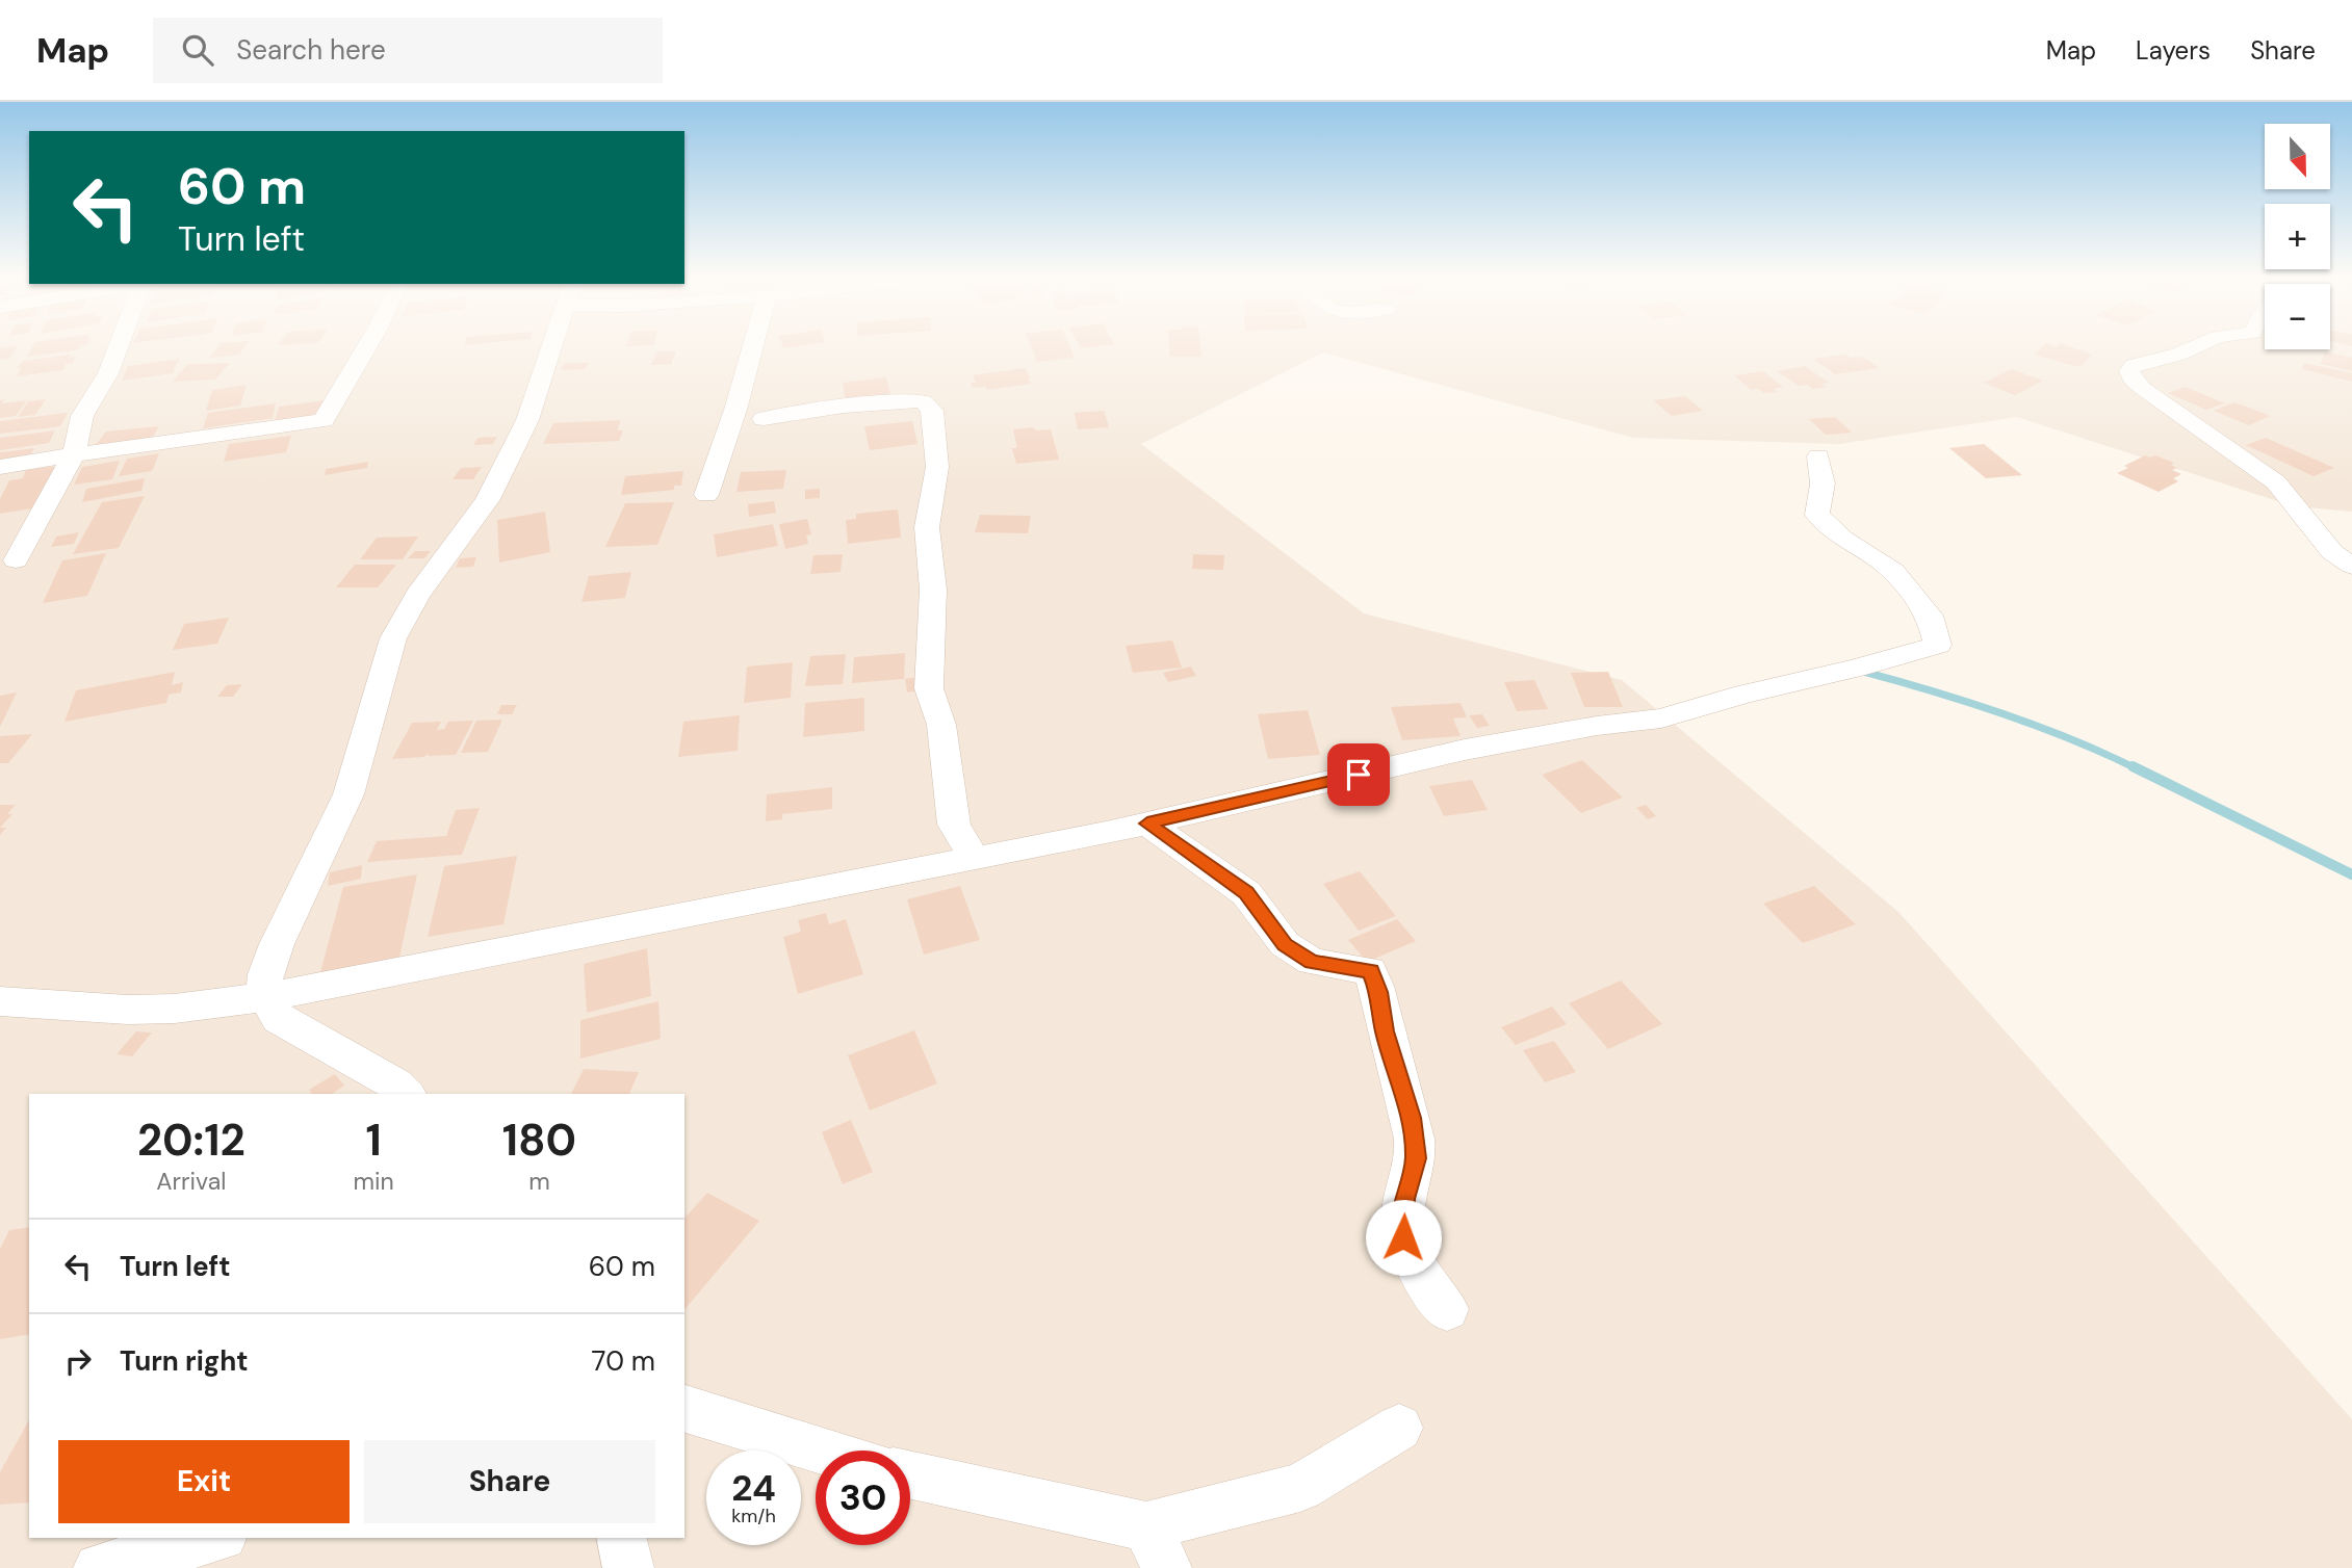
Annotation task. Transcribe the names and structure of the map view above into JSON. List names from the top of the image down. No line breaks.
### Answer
{"north":"bottom","page":{"header":"Map","search":"Search here","nav":["Map","Layers","Share"],"map_buttons":["+","−"],"turn":["60 m","Turn left"],"eta":["20:12","Arrival","1","min","180","m"],"list":[{"name":"Turn left","value":"60 m"},{"name":"Turn right","value":"70 m"}],"buttons":["Exit","Share"],"speed":"24 km/h","limit":"30"}}
